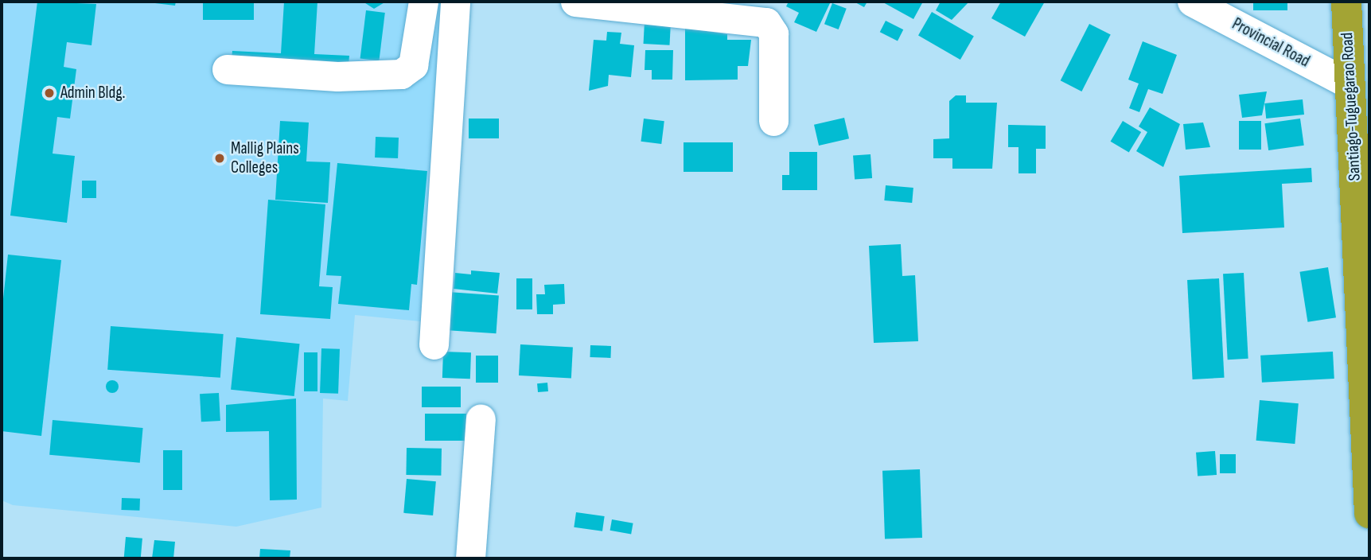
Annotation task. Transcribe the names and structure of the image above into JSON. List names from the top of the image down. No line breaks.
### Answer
{"streets":{"highway":["Santiago-Tuguegarao Road"],"street":["Provincial Road"]},"crossings":[["Provincial Road","Santiago-Tuguegarao Road"]],"places":["Admin Bldg.","Mallig Plains Colleges"]}
